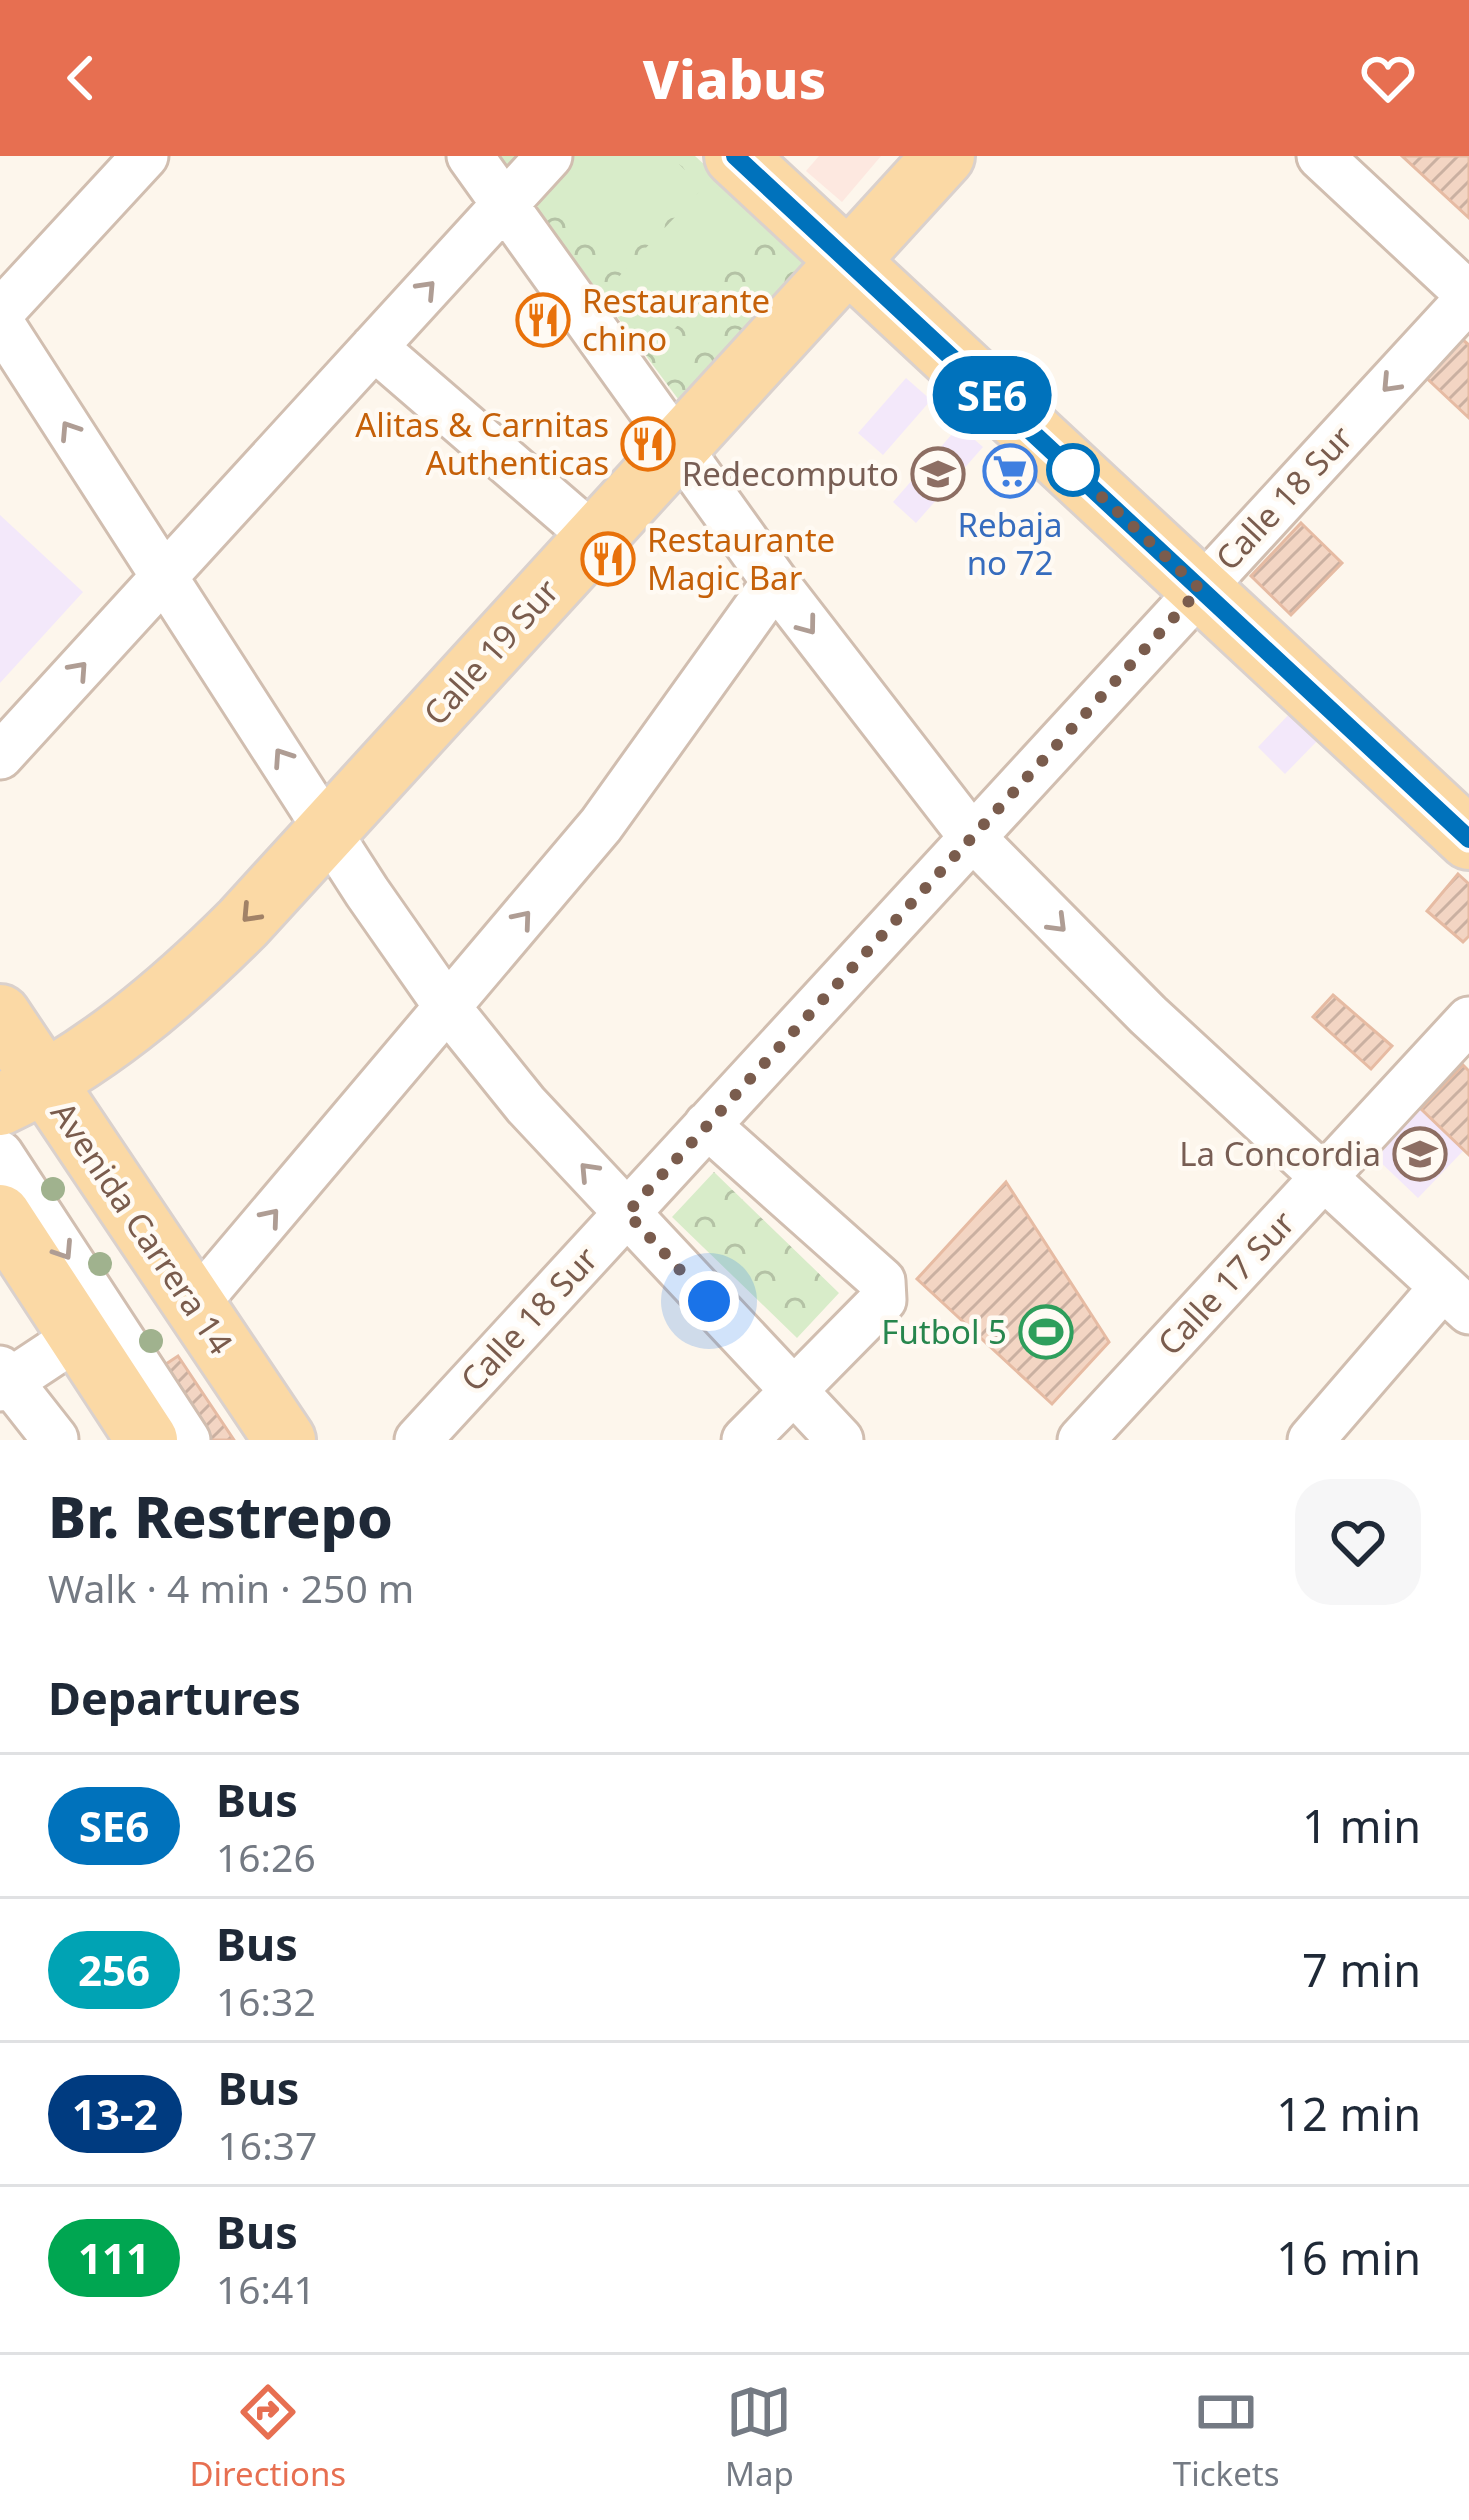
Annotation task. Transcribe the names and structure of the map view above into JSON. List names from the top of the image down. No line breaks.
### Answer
{"streets":{"main road":["Calle 19 Sur","Avenida Carrera 14"],"street":["Calle 18 Sur","Calle 17 Sur"]},"crossings":[["Calle 19 Sur","Avenida Carrera 14"]],"places":{"restaurant":["Restaurante chino","Alitas & Carnitas Authenticas","Restaurante Magic Bar"],"supermarket":["Rebaja no 72"],"school or university":["Redecomputo","La Concordia"],"sports":["Futbol 5"]},"lines":["bus line SE6"],"page":{"header":"Viabus","on_map":"SE6","heading":[["Br. Restrepo","Walk · 4 min · 250 m"],"Departures"],"list":[{"mark":"SE6","name":"Bus","note":"16:26","value":"1 min"},{"mark":"256","name":"Bus","note":"16:32","value":"7 min"},{"mark":"13-2","name":"Bus","note":"16:37","value":"12 min"},{"mark":"111","name":"Bus","note":"16:41","value":"16 min"}],"tabs":["Directions","Map","Tickets"]}}
